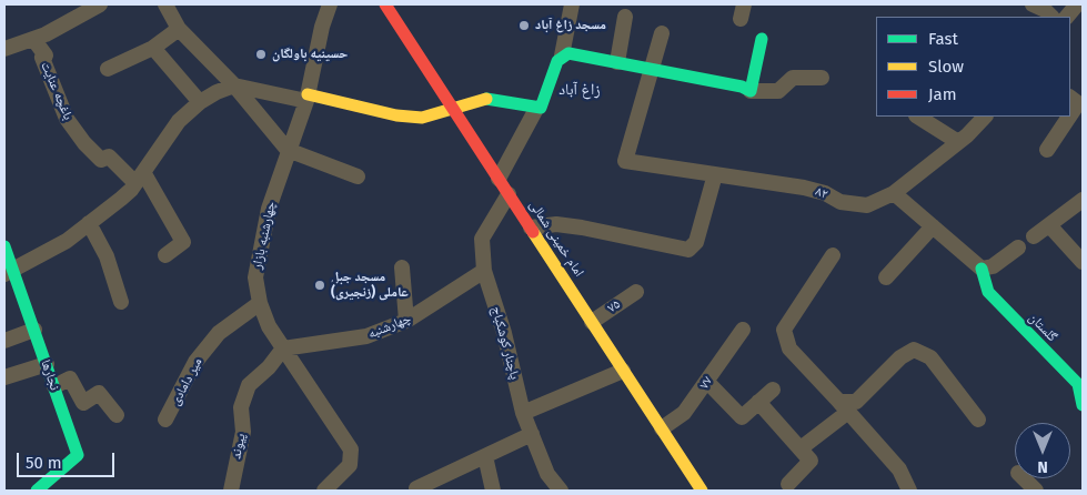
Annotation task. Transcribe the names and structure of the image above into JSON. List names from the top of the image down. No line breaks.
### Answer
{"streets":{"street":["باغچه عنایت","۸۲","چهارشنبه بازار","امام خمینی شمالی","۷۵","چهارشنبه","گلستان","پاچنار کوشکباج","نجارها","میر دامادی","۷۷","پیوند"]},"crossings":[["چهارشنبه بازار","چهارشنبه"],["چهارشنبه بازار","میر دامادی"],["چهارشنبه بازار","پیوند"],["امام خمینی شمالی","۷۵"],["امام خمینی شمالی","پاچنار کوشکباج"],["امام خمینی شمالی","۷۷"],["چهارشنبه","پاچنار کوشکباج"],["چهارشنبه","پیوند"]],"districts":["زاغ آباد"],"places":["مسجد زاغ آباد","حسینیه باولگان","مسجد جبل عاملی (زنجیری)"],"legend":["Fast","Slow","Jam"],"scale_bar":"50 m","north":"bottom"}
